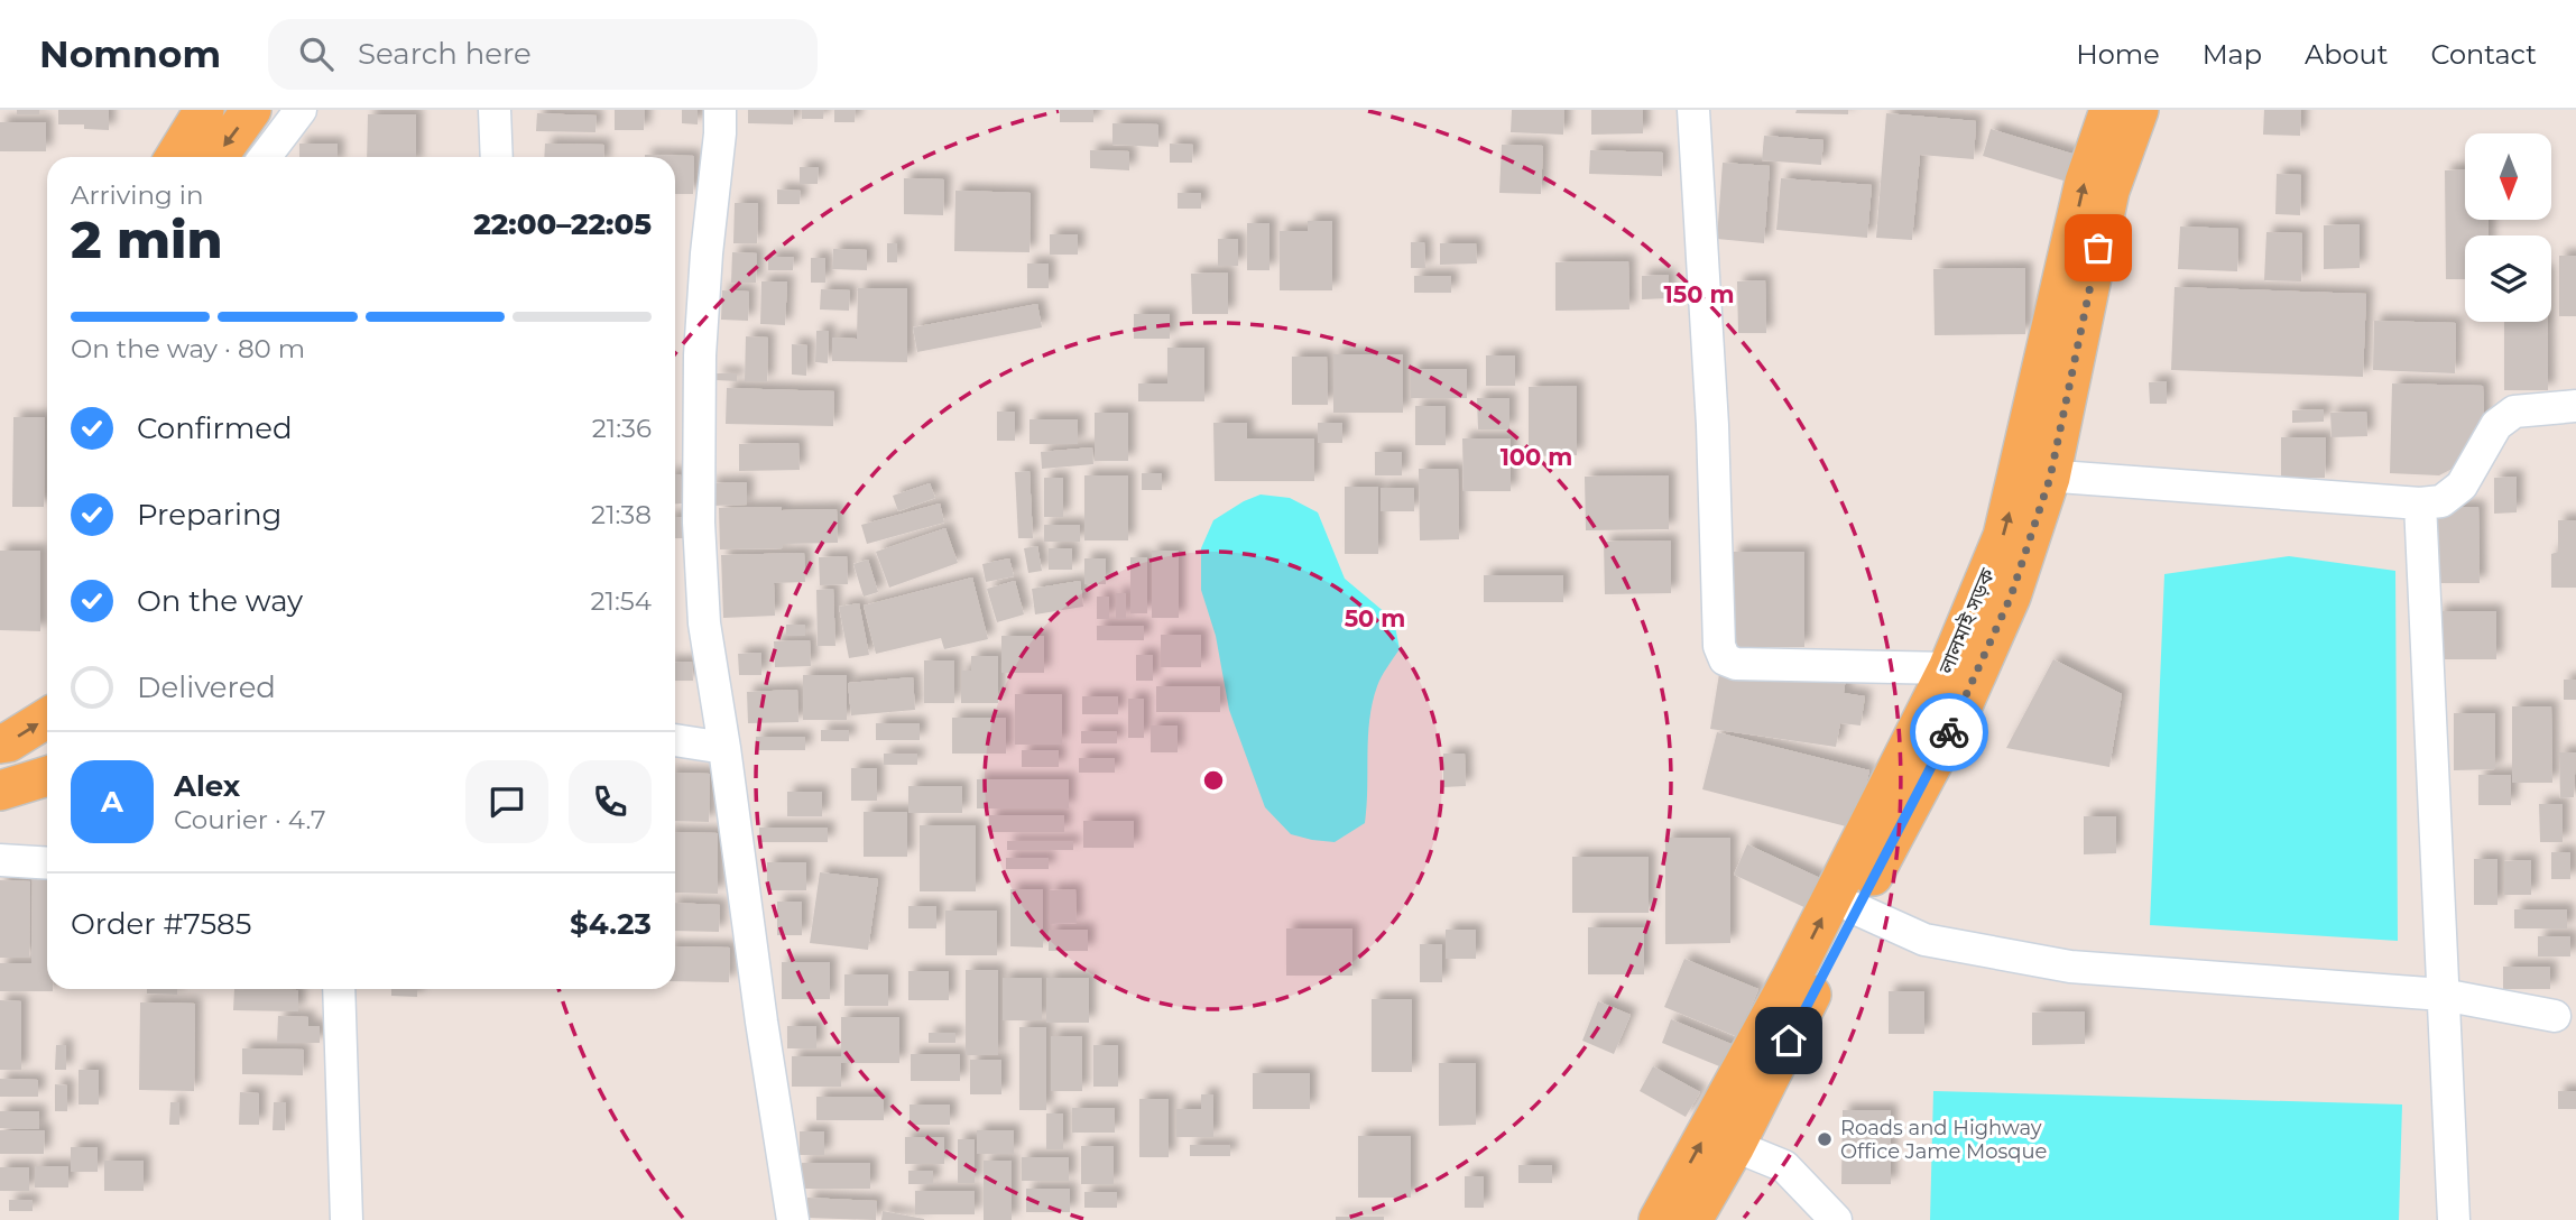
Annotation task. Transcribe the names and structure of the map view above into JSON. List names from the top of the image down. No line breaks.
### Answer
{"streets":{"main road":["লালমাই সড়ক"]},"places":["Roads and Highway Office Jame Mosque"],"north":"bottom","page":{"header":"Nomnom","search":"Search here","nav":["Home","Map","About","Contact"],"heading":["2 min","Arriving in","22:00–22:05"],"panel":["Alex","Courier · 4.7","Order #7585","$4.23"],"bar":"On the way · 80 m","list":[["Confirmed","21:36"],["Preparing","21:38"],["On the way","21:54"],"Delivered"],"round":"A"},"rings":["150 m","100 m","50 m"]}
